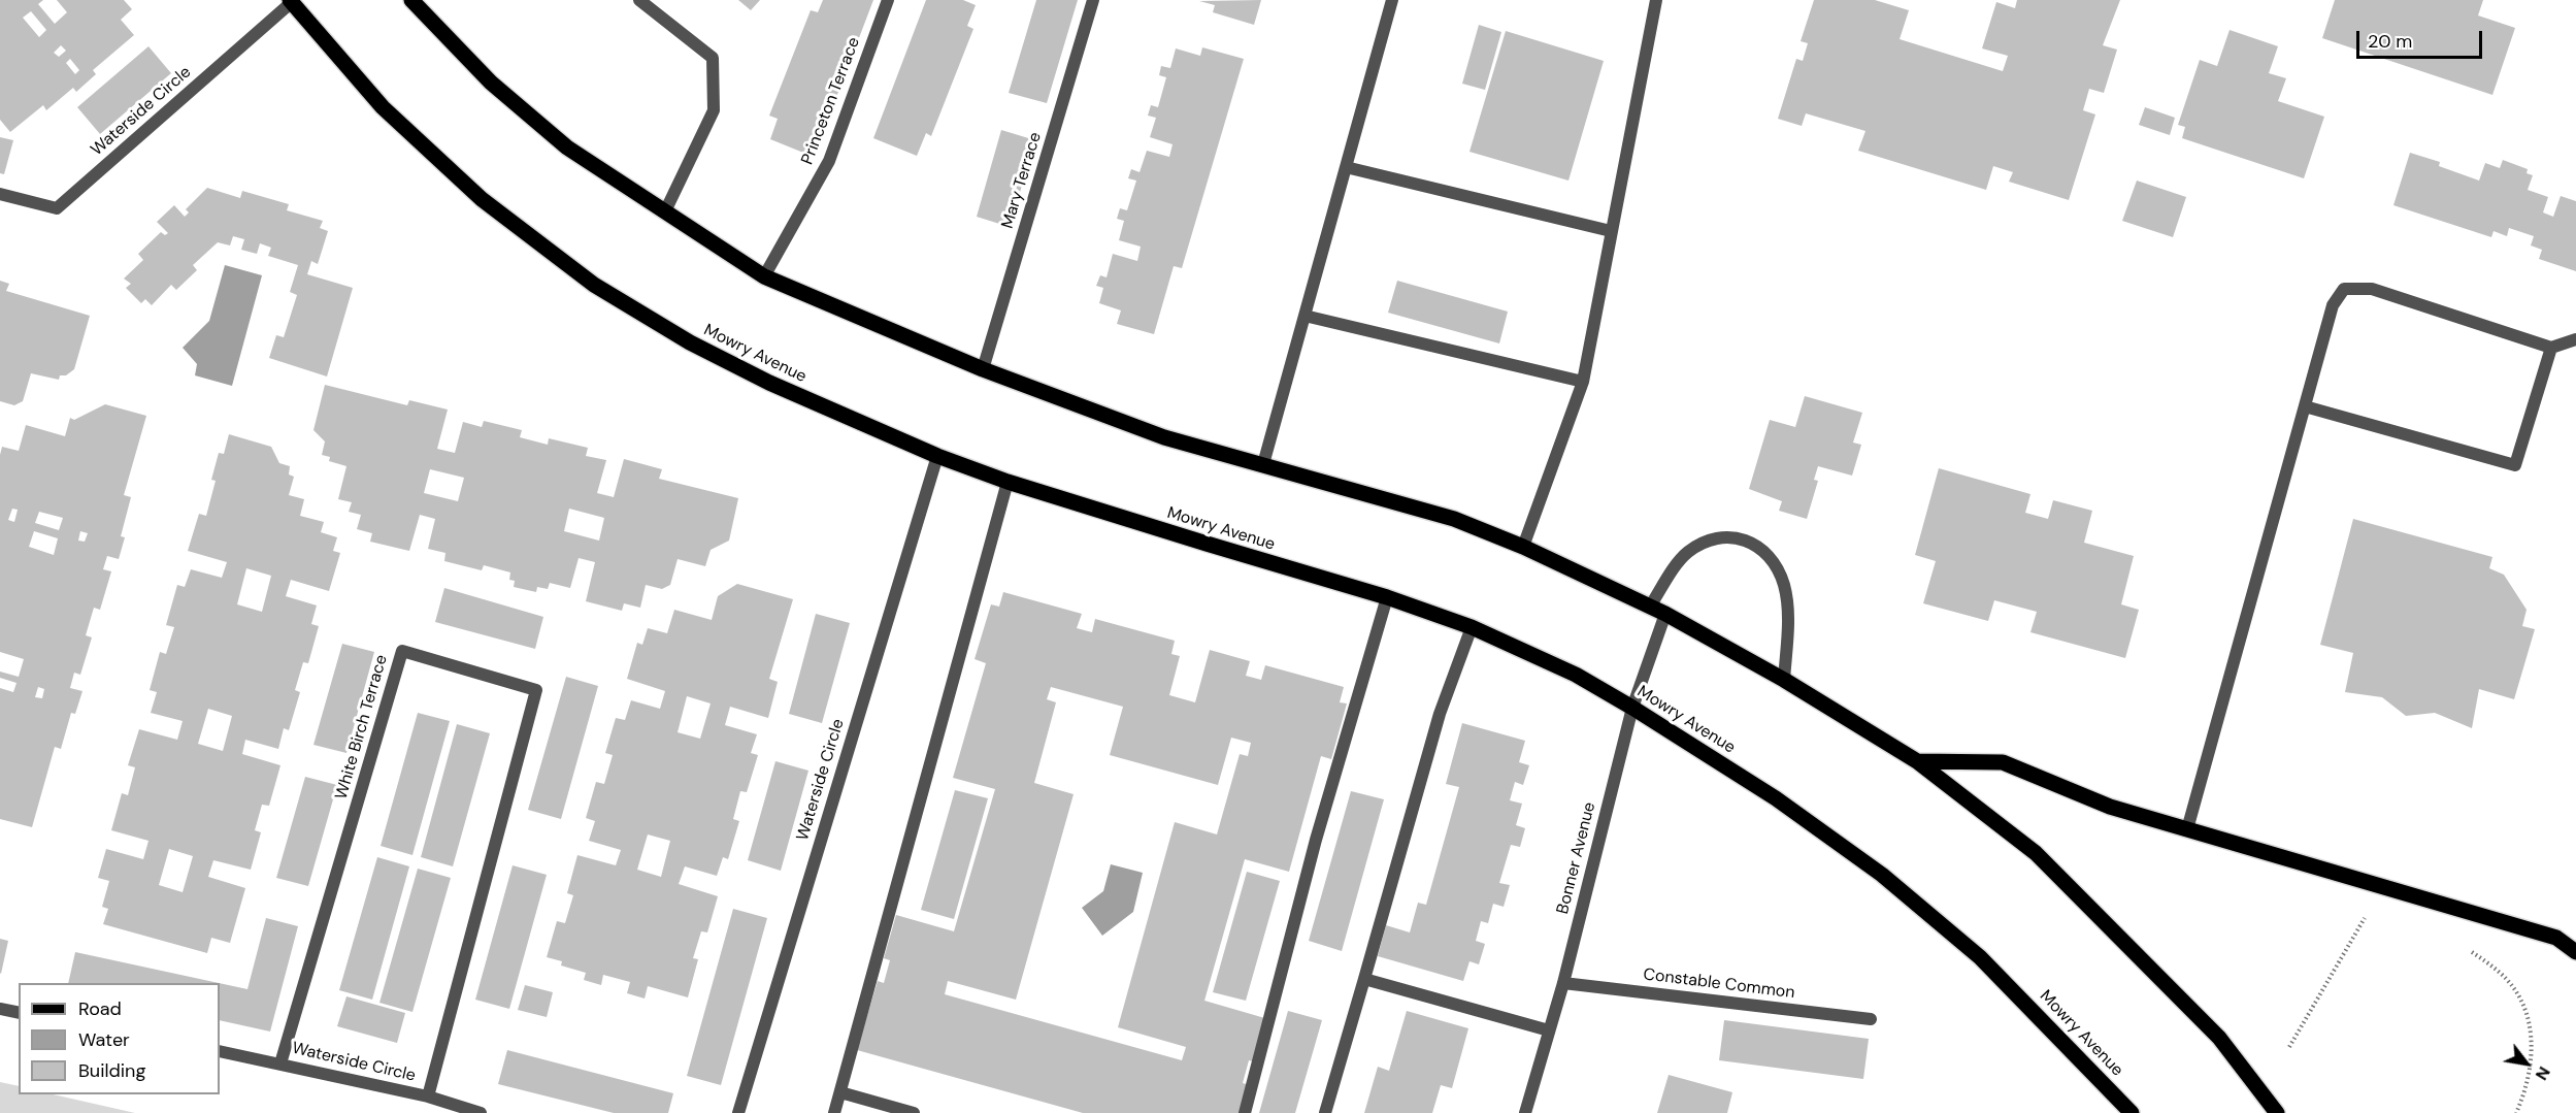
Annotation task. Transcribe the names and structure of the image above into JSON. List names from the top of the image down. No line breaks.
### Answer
{"streets":{"main road":["Mowry Avenue"],"street":["Princeton Terrace","Waterside Circle","Mary Terrace","White Birch Terrace","Bonner Avenue","Constable Common"]},"crossings":[["Waterside Circle","Mowry Avenue"],["Waterside Circle","White Birch Terrace"],["Mowry Avenue","Bonner Avenue"],["Bonner Avenue","Constable Common"]],"legend":["Road","Water","Building"],"scale_bar":"20 m","north":"bottom right"}
